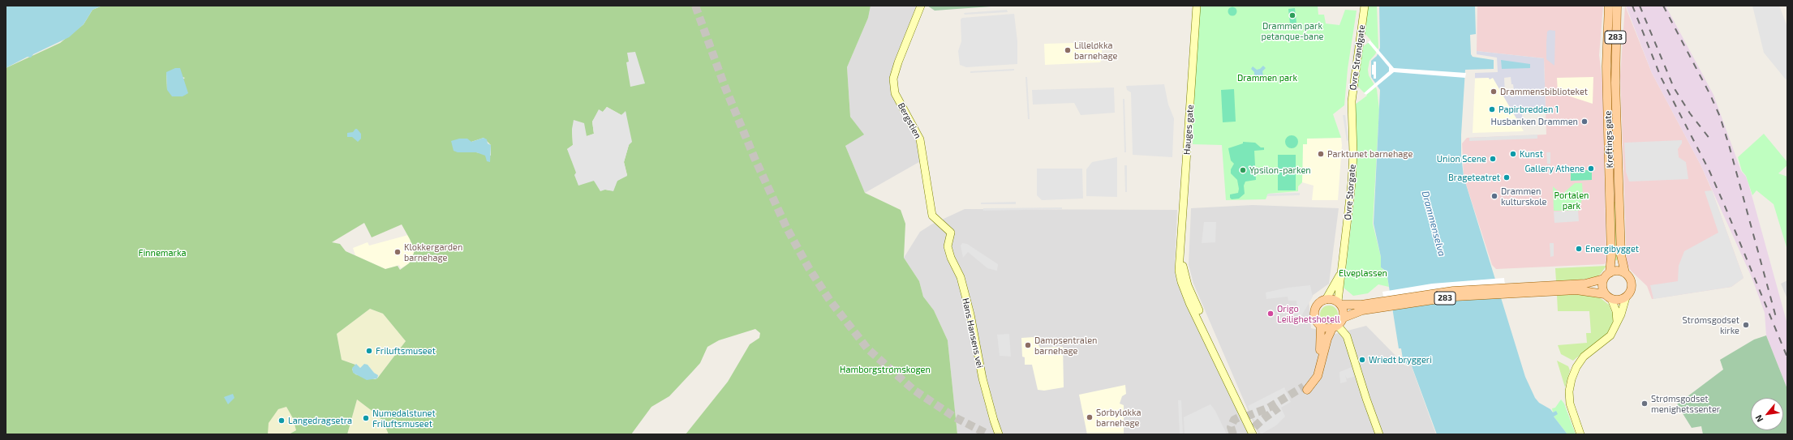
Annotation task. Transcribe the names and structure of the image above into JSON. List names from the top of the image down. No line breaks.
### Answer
{"streets":{"main road":["283","Kreftings gate"],"street":["Øvre Strandgate","Bergstien","Hauges gate","Øvre Storgate","Hans Hansens vei"]},"crossings":[["283","Kreftings gate"],["283","Øvre Storgate"],["Øvre Strandgate","Øvre Storgate"],["Bergstien","Hans Hansens vei"]],"water":["Drammenselva"],"parks":["Drammen park","Portalen park","Finnemarka","Elveplassen","Hamborgstrømskogen"],"places":["Drammen park petanque-bane","Lilleløkka barnehage","Drammensbiblioteket","Papirbredden 1","Husbanken Drammen","Parktunet barnehage","Kunst","Union Scene","Gallery Athene","Ypsilon-parken","Brageteatret","Drammen kulturskole","Energibygget","Klokkergarden barnehage","Origo Leilighetshotell","Strømsgodset kirke","Dampsentralen barnehage","Friluftsmuseet","Wriedt bryggeri","Strømsgodset menighetssenter","Sørbyløkka barnehage","Numedalstunet Friluftsmuseet","Langedragsetra"],"north":"bottom left"}
